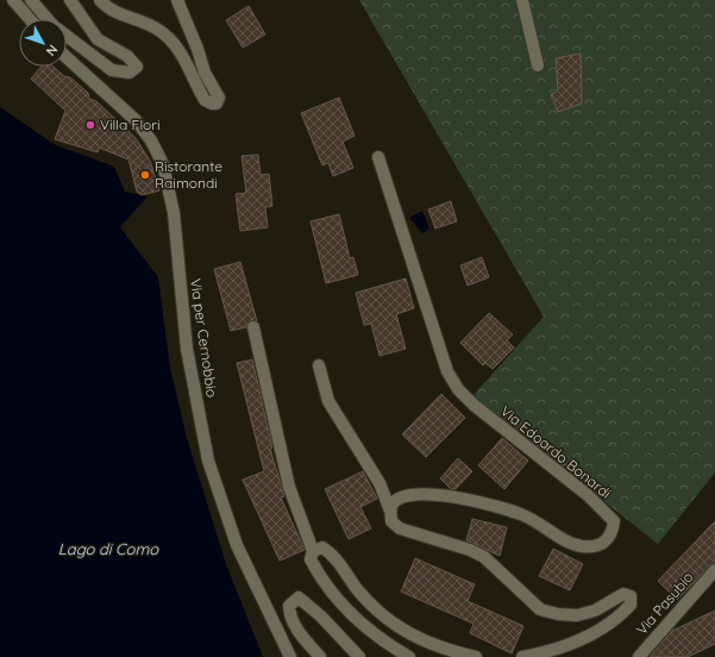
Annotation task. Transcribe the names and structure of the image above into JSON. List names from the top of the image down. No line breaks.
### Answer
{"streets":{"street":["Via per Cernobbio","Via Edoardo Bonardi","Via Pasubio"]},"water":["Lago di Como"],"places":["Villa Flori","Ristorante Raimondi"],"north":"bottom right"}
